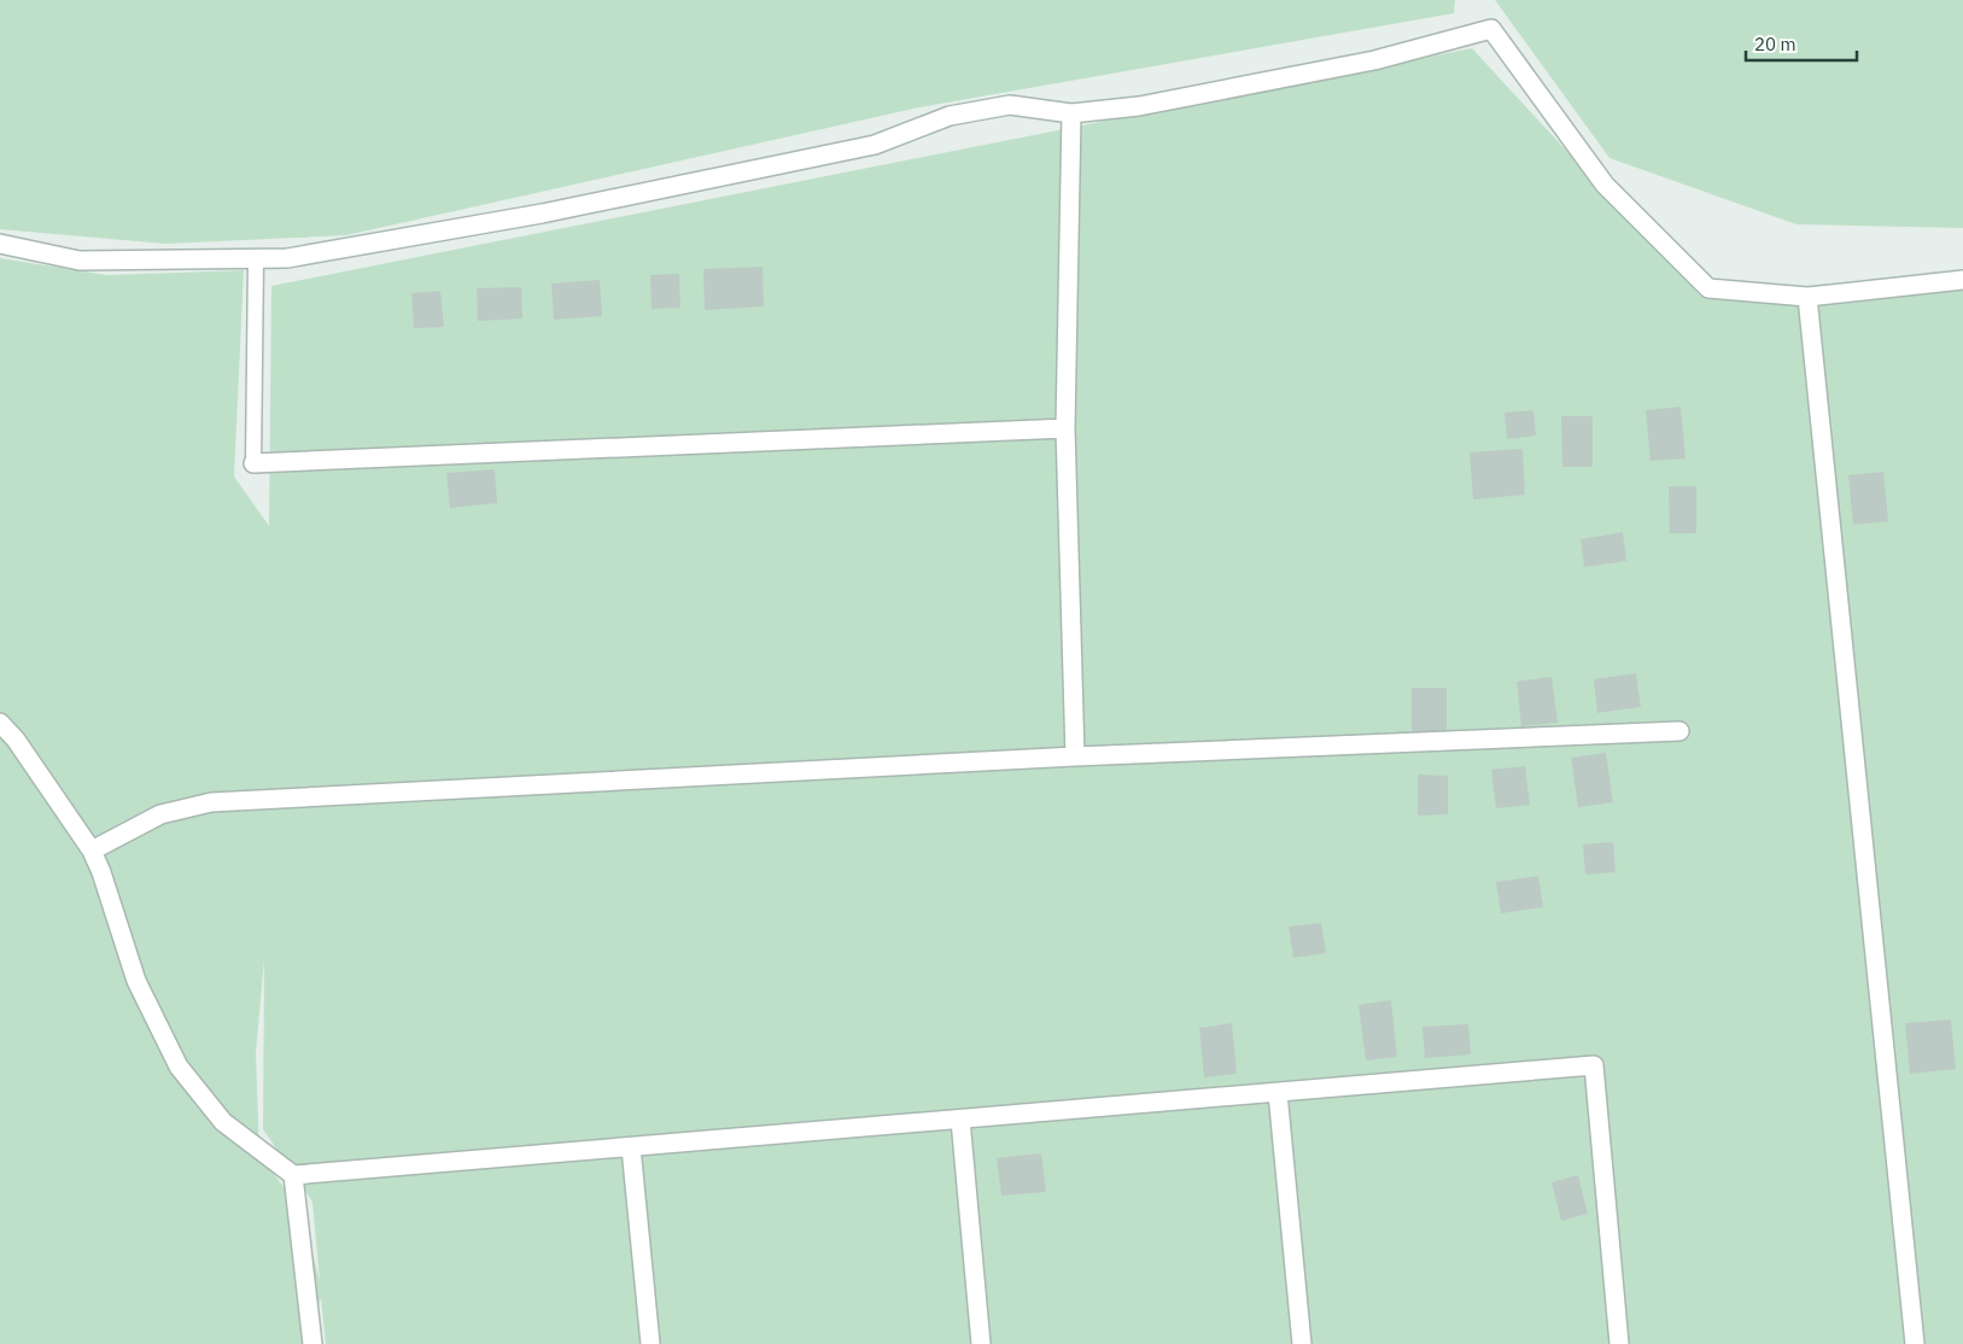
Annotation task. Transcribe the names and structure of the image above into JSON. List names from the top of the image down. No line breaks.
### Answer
{"scale_bar":"20 m"}
